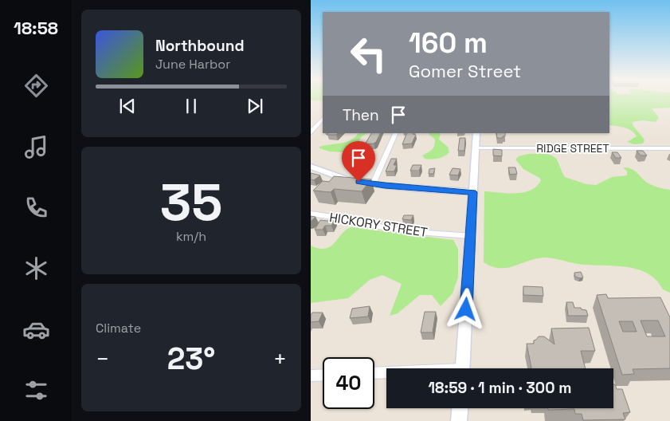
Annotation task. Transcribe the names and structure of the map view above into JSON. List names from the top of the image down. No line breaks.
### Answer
{"streets":{"street":["RIDGE STREET","HICKORY STREET"]},"page":{"tabs":"18:58","turn":["160 m","Gomer Street"],"song":["Northbound","June Harbor"],"then":"Then","tile":[["35","km/h"],"Climate"],"heat":["−","23°","+"],"limit":"40","trip":"18:59 · 1 min · 300 m"}}
